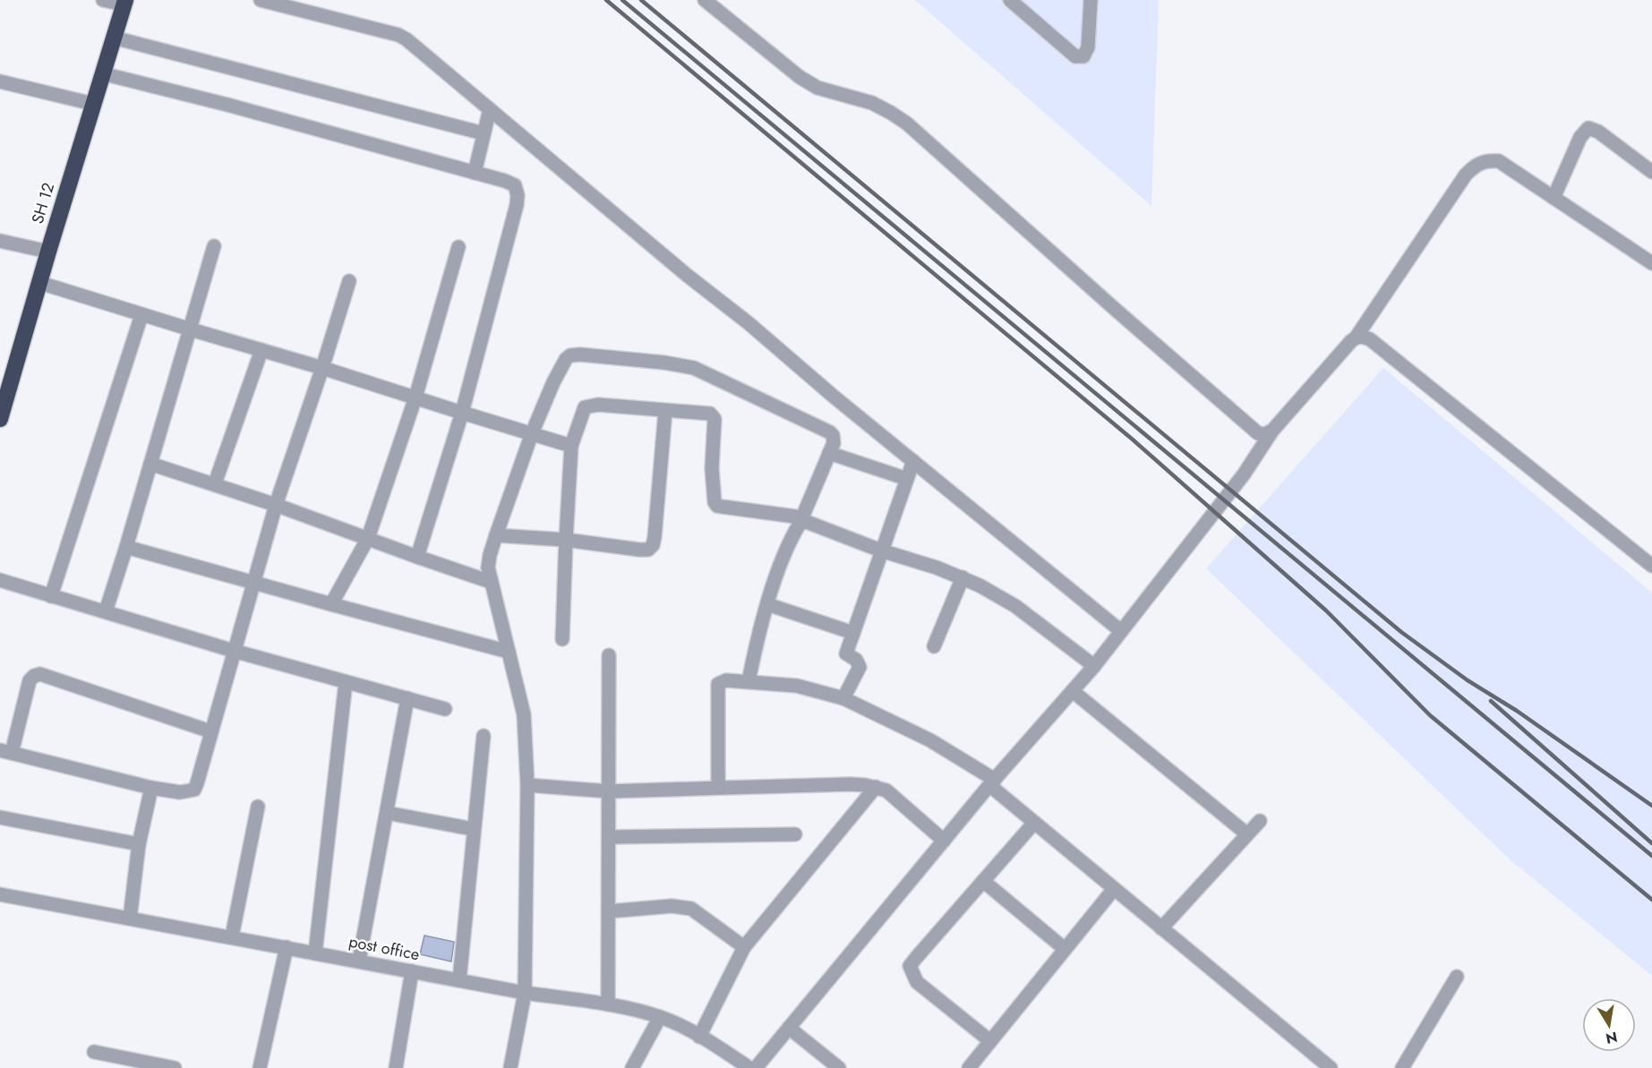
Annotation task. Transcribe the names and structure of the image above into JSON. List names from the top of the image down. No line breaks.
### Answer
{"streets":{"highway":["SH 12"],"street":["post office"]},"north":"bottom"}
